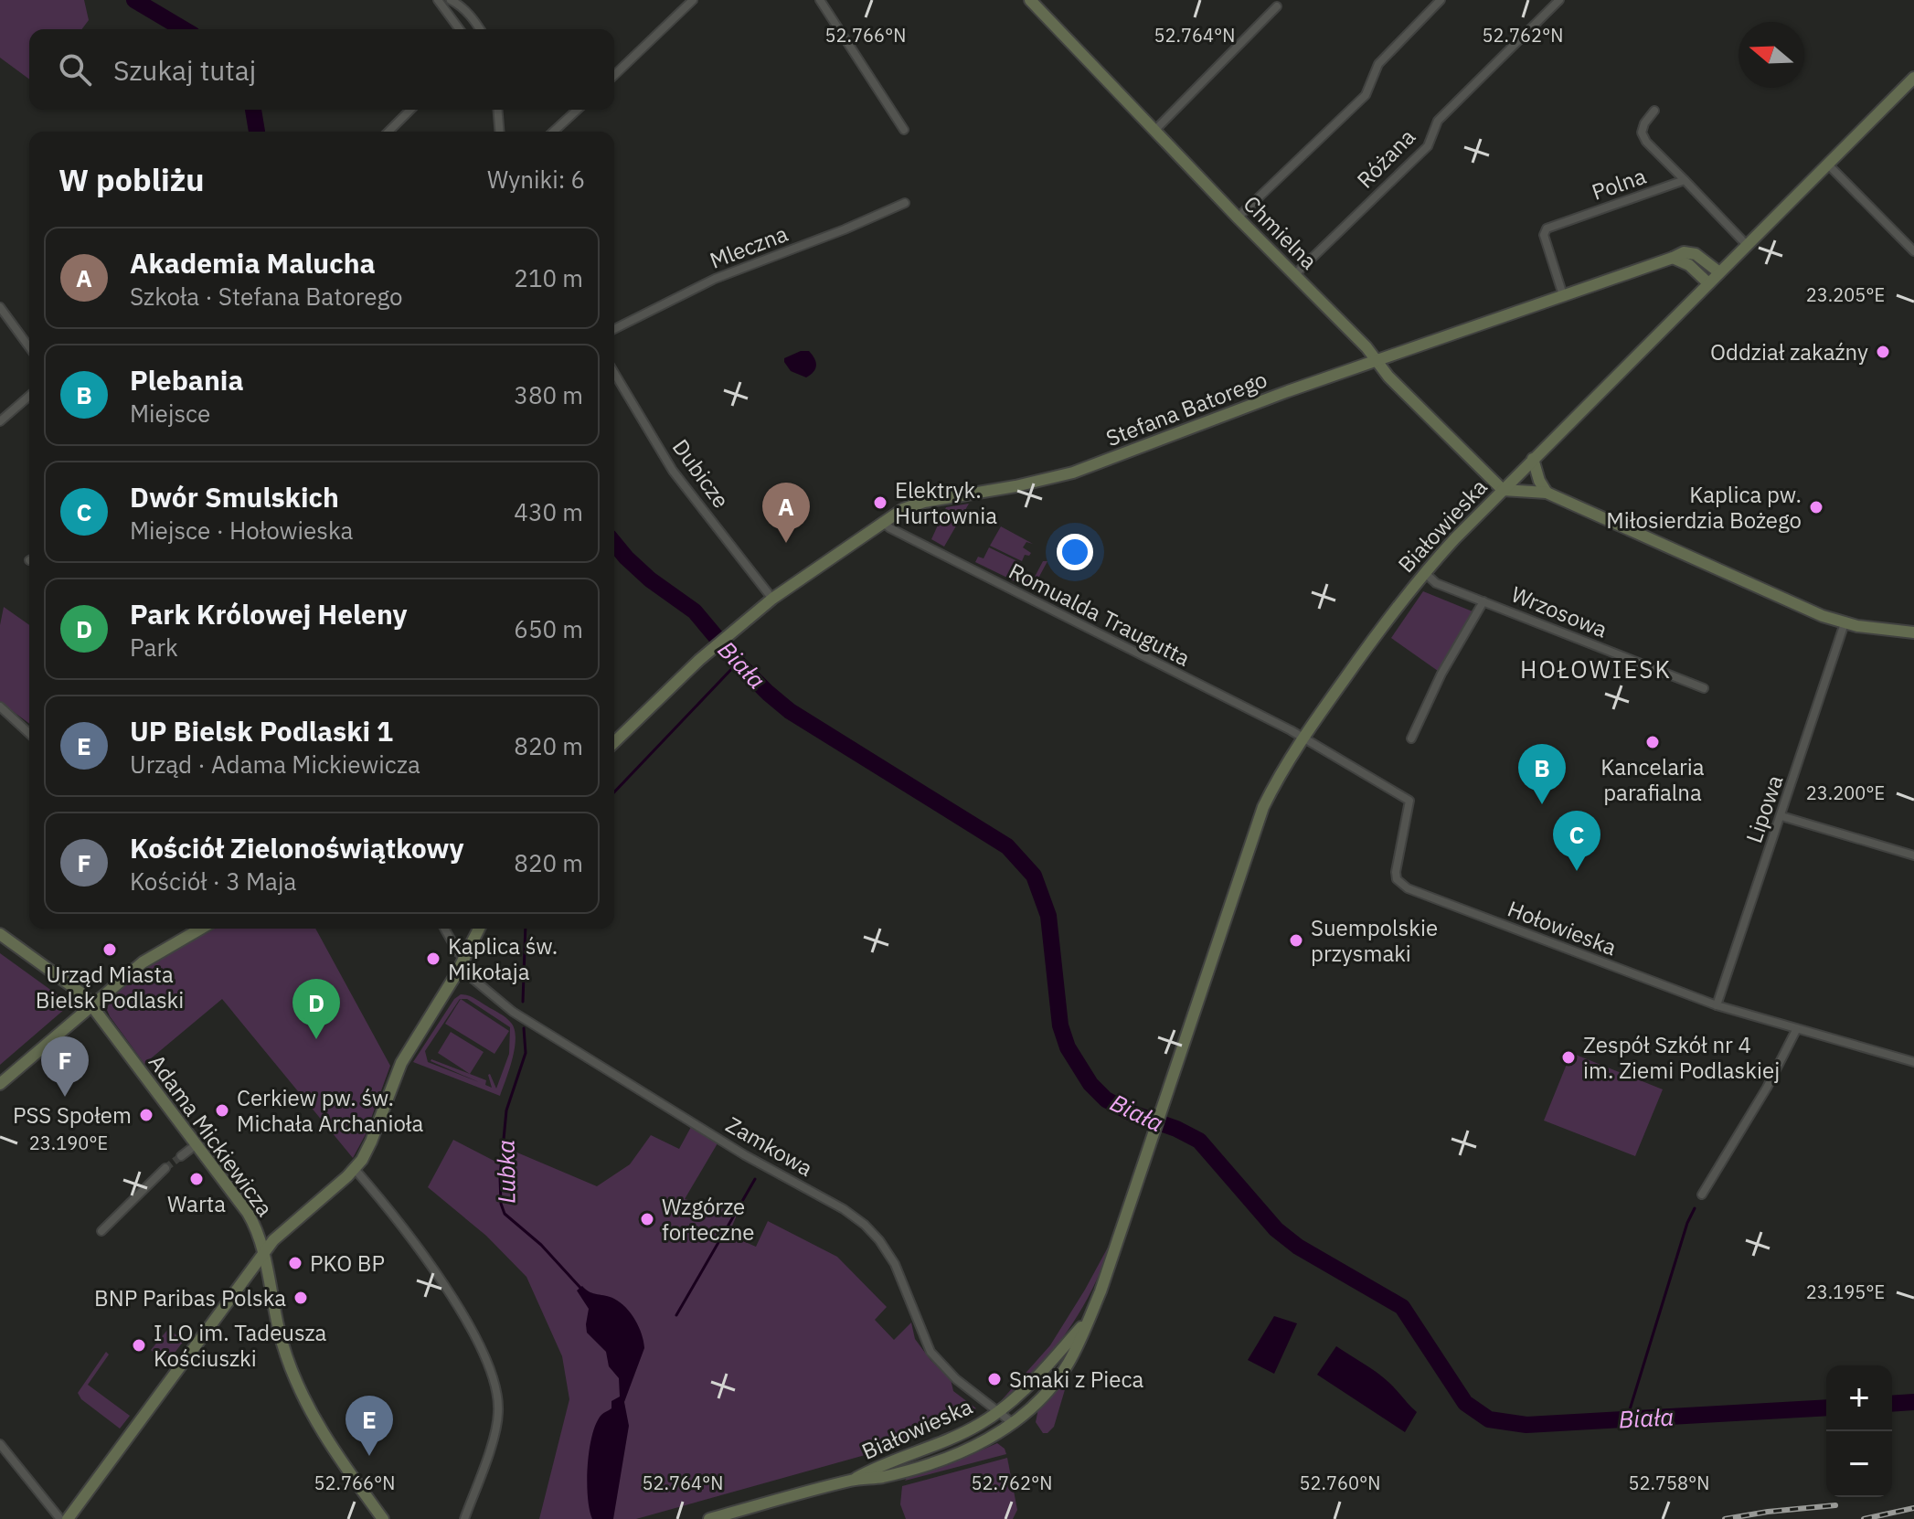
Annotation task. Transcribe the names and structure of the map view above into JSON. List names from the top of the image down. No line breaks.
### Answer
{"streets":{"main road":["Chmielna","Stefana Batorego","Białowieska","Adama Mickiewicza"],"street":["Różana","Polna","Mleczna","Dubicze","Wrzosowa","Romualda Traugutta","Lipowa","Hołowieska","Zamkowa"]},"crossings":[["Różana","Chmielna"],["Polna","Stefana Batorego"],["Chmielna","Stefana Batorego"],["Chmielna","Białowieska"],["Stefana Batorego","Dubicze"],["Stefana Batorego","Białowieska"],["Stefana Batorego","Romualda Traugutta"],["Białowieska","Wrzosowa"],["Białowieska","Romualda Traugutta"],["Białowieska","Hołowieska"],["Białowieska","Zamkowa"],["Romualda Traugutta","Hołowieska"],["Lipowa","Hołowieska"]],"districts":["HOŁOWIESK"],"water":["Biała","Lubka"],"places":["Oddział zakaźny","Elektryk. Hurtownia","Kaplica pw. Miłosierdzia Bożego","Kancelaria parafialna","Suempolskie przysmaki","Urząd Miasta Bielsk Podlaski","Kaplica św. Mikołaja","Zespół Szkół nr 4 im. Ziemi Podlaskiej","Cerkiew pw. św. Michała Archanioła","PSS Społem","Warta","Wzgórze forteczne","PKO BP","BNP Paribas Polska","I LO im. Tadeusza Kościuszki","Smaki z Pieca"],"north":"left","page":{"search":"Szukaj tutaj","heading":["W pobliżu","Wyniki: 6"],"list":[{"mark":"A","name":"Akademia Malucha","note":"Szkoła · Stefana Batorego","value":"210 m"},{"mark":"B","name":"Plebania","note":"Miejsce","value":"380 m"},{"mark":"C","name":"Dwór Smulskich","note":"Miejsce · Hołowieska","value":"430 m"},{"mark":"D","name":"Park Królowej Heleny","note":"Park","value":"650 m"},{"mark":"E","name":"UP Bielsk Podlaski 1","note":"Urząd · Adama Mickiewicza","value":"820 m"},{"mark":"F","name":"Kościół Zielonoświątkowy","note":"Kościół · 3 Maja","value":"820 m"}],"pins":["A","B","C","D","F","E"],"map_buttons":["+","−"]},"coordinates":["52.766°N","52.764°N","52.762°N","23.205°E","23.200°E","23.190°E","23.195°E","52.760°N","52.758°N"]}
